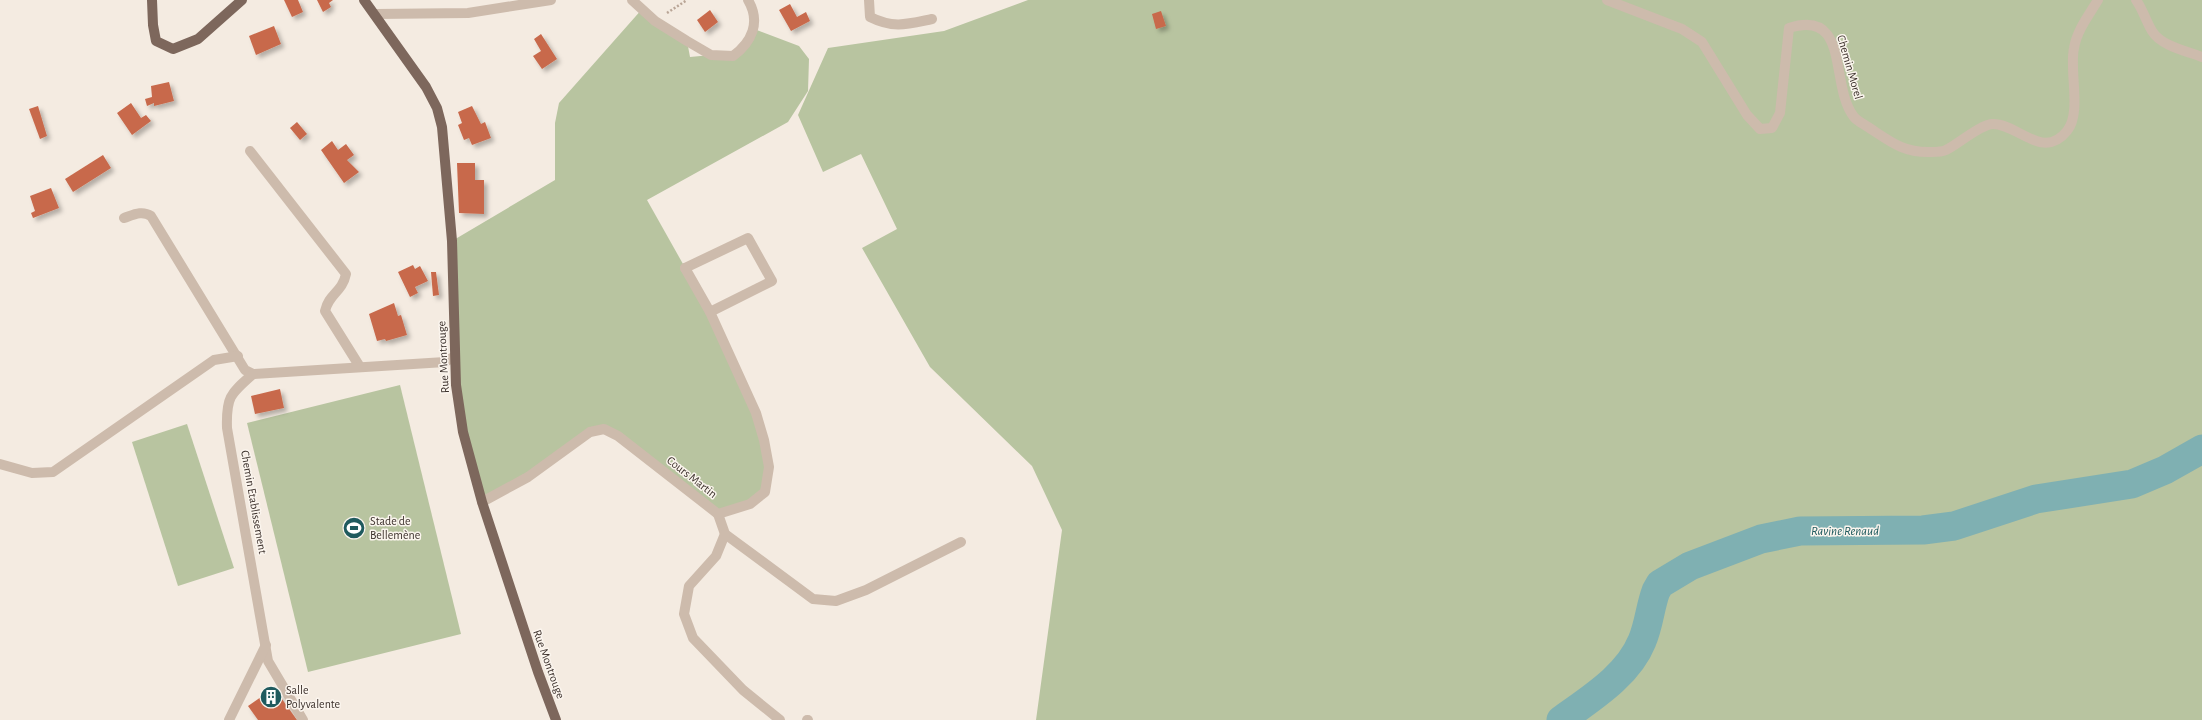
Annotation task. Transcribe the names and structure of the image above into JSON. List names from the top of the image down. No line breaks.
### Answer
{"streets":{"main road":["Rue Montrouge"],"street":["Chemin Morel","Cours Martin","Chemin Etablissement"]},"crossings":[["Rue Montrouge","Cours Martin"]],"water":["Ravine Renaud"],"places":{"sports":["Stade de Bellemène"],"building":["Salle Polyvalente"]}}
